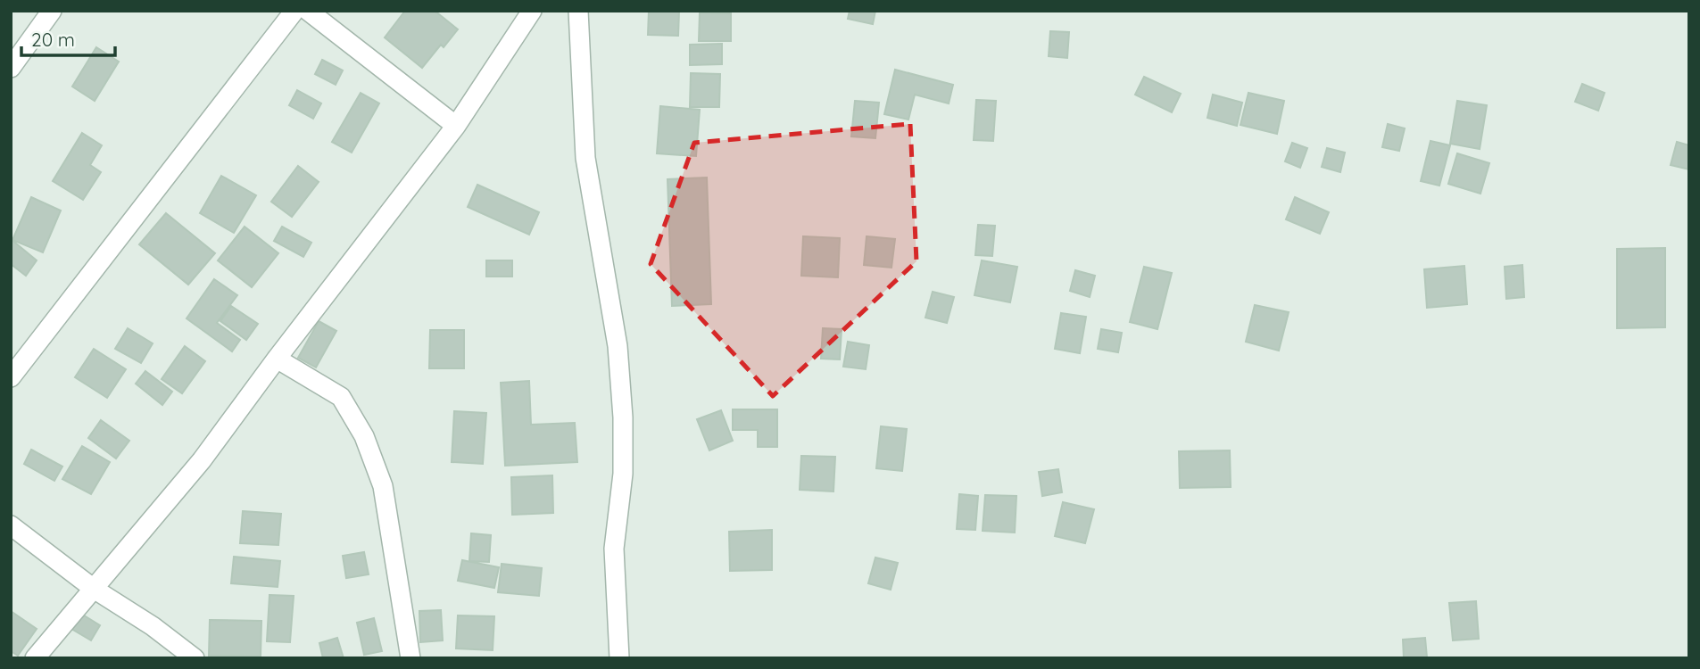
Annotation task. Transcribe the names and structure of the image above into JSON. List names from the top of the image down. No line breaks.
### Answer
{"scale_bar":"20 m"}
